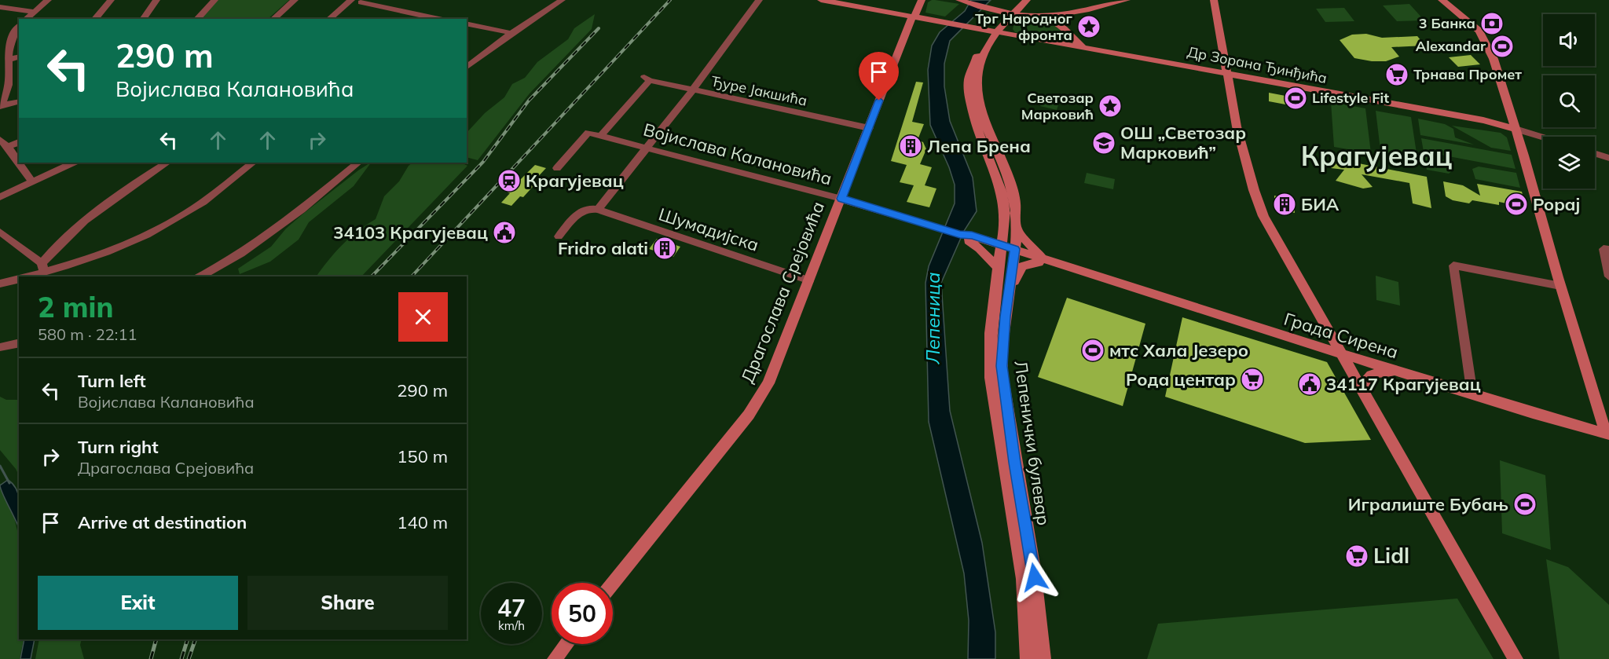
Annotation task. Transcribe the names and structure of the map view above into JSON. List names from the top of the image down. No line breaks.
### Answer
{"streets":{"main road":["Др Зорана Ђинђића","Војислава Калановића","Драгослава Срејовића","Града Сирена","Лепенички булевар"],"street":["Ђуре Јакшића","Шумадијска"]},"crossings":[["Др Зорана Ђинђића","Драгослава Срејовића"],["Др Зорана Ђинђића","Лепенички булевар"],["Ђуре Јакшића","Војислава Калановића"],["Ђуре Јакшића","Драгослава Срејовића"],["Војислава Калановића","Драгослава Срејовића"],["Војислава Калановића","Града Сирена"],["Војислава Калановића","Лепенички булевар"],["Шумадијска","Драгослава Срејовића"],["Града Сирена","Лепенички булевар"]],"districts":["Крагујевац"],"water":["Лепеница"],"places":{"bank":["3 Банка"],"place":["Трг Народног фронта","Светозар Марковић"],"sports":["Alexandar","Lifestyle Fit","Popaj","мтс Хала Језеро","Игралиште Бубањ"],"supermarket":["Трнава Промет","Рода центар","Lidl"],"school or university":["ОШ „Светозар Марковић”"],"building":["Лепа Брена","БИА","Fridro alati"],"station":["Крагујевац"],"public building":["34103 Крагујевац","34117 Крагујевац"]},"page":{"turn":["290 m","Војислава Калановића"],"heading":["2 min","580 m · 22:11"],"list":[{"name":"Turn left","note":"Војислава Калановића","value":"290 m"},{"name":"Turn right","note":"Драгослава Срејовића","value":"150 m"},{"name":"Arrive at destination","value":"140 m"}],"buttons":["Exit","Share"],"speed":"47 km/h","limit":"50"}}
